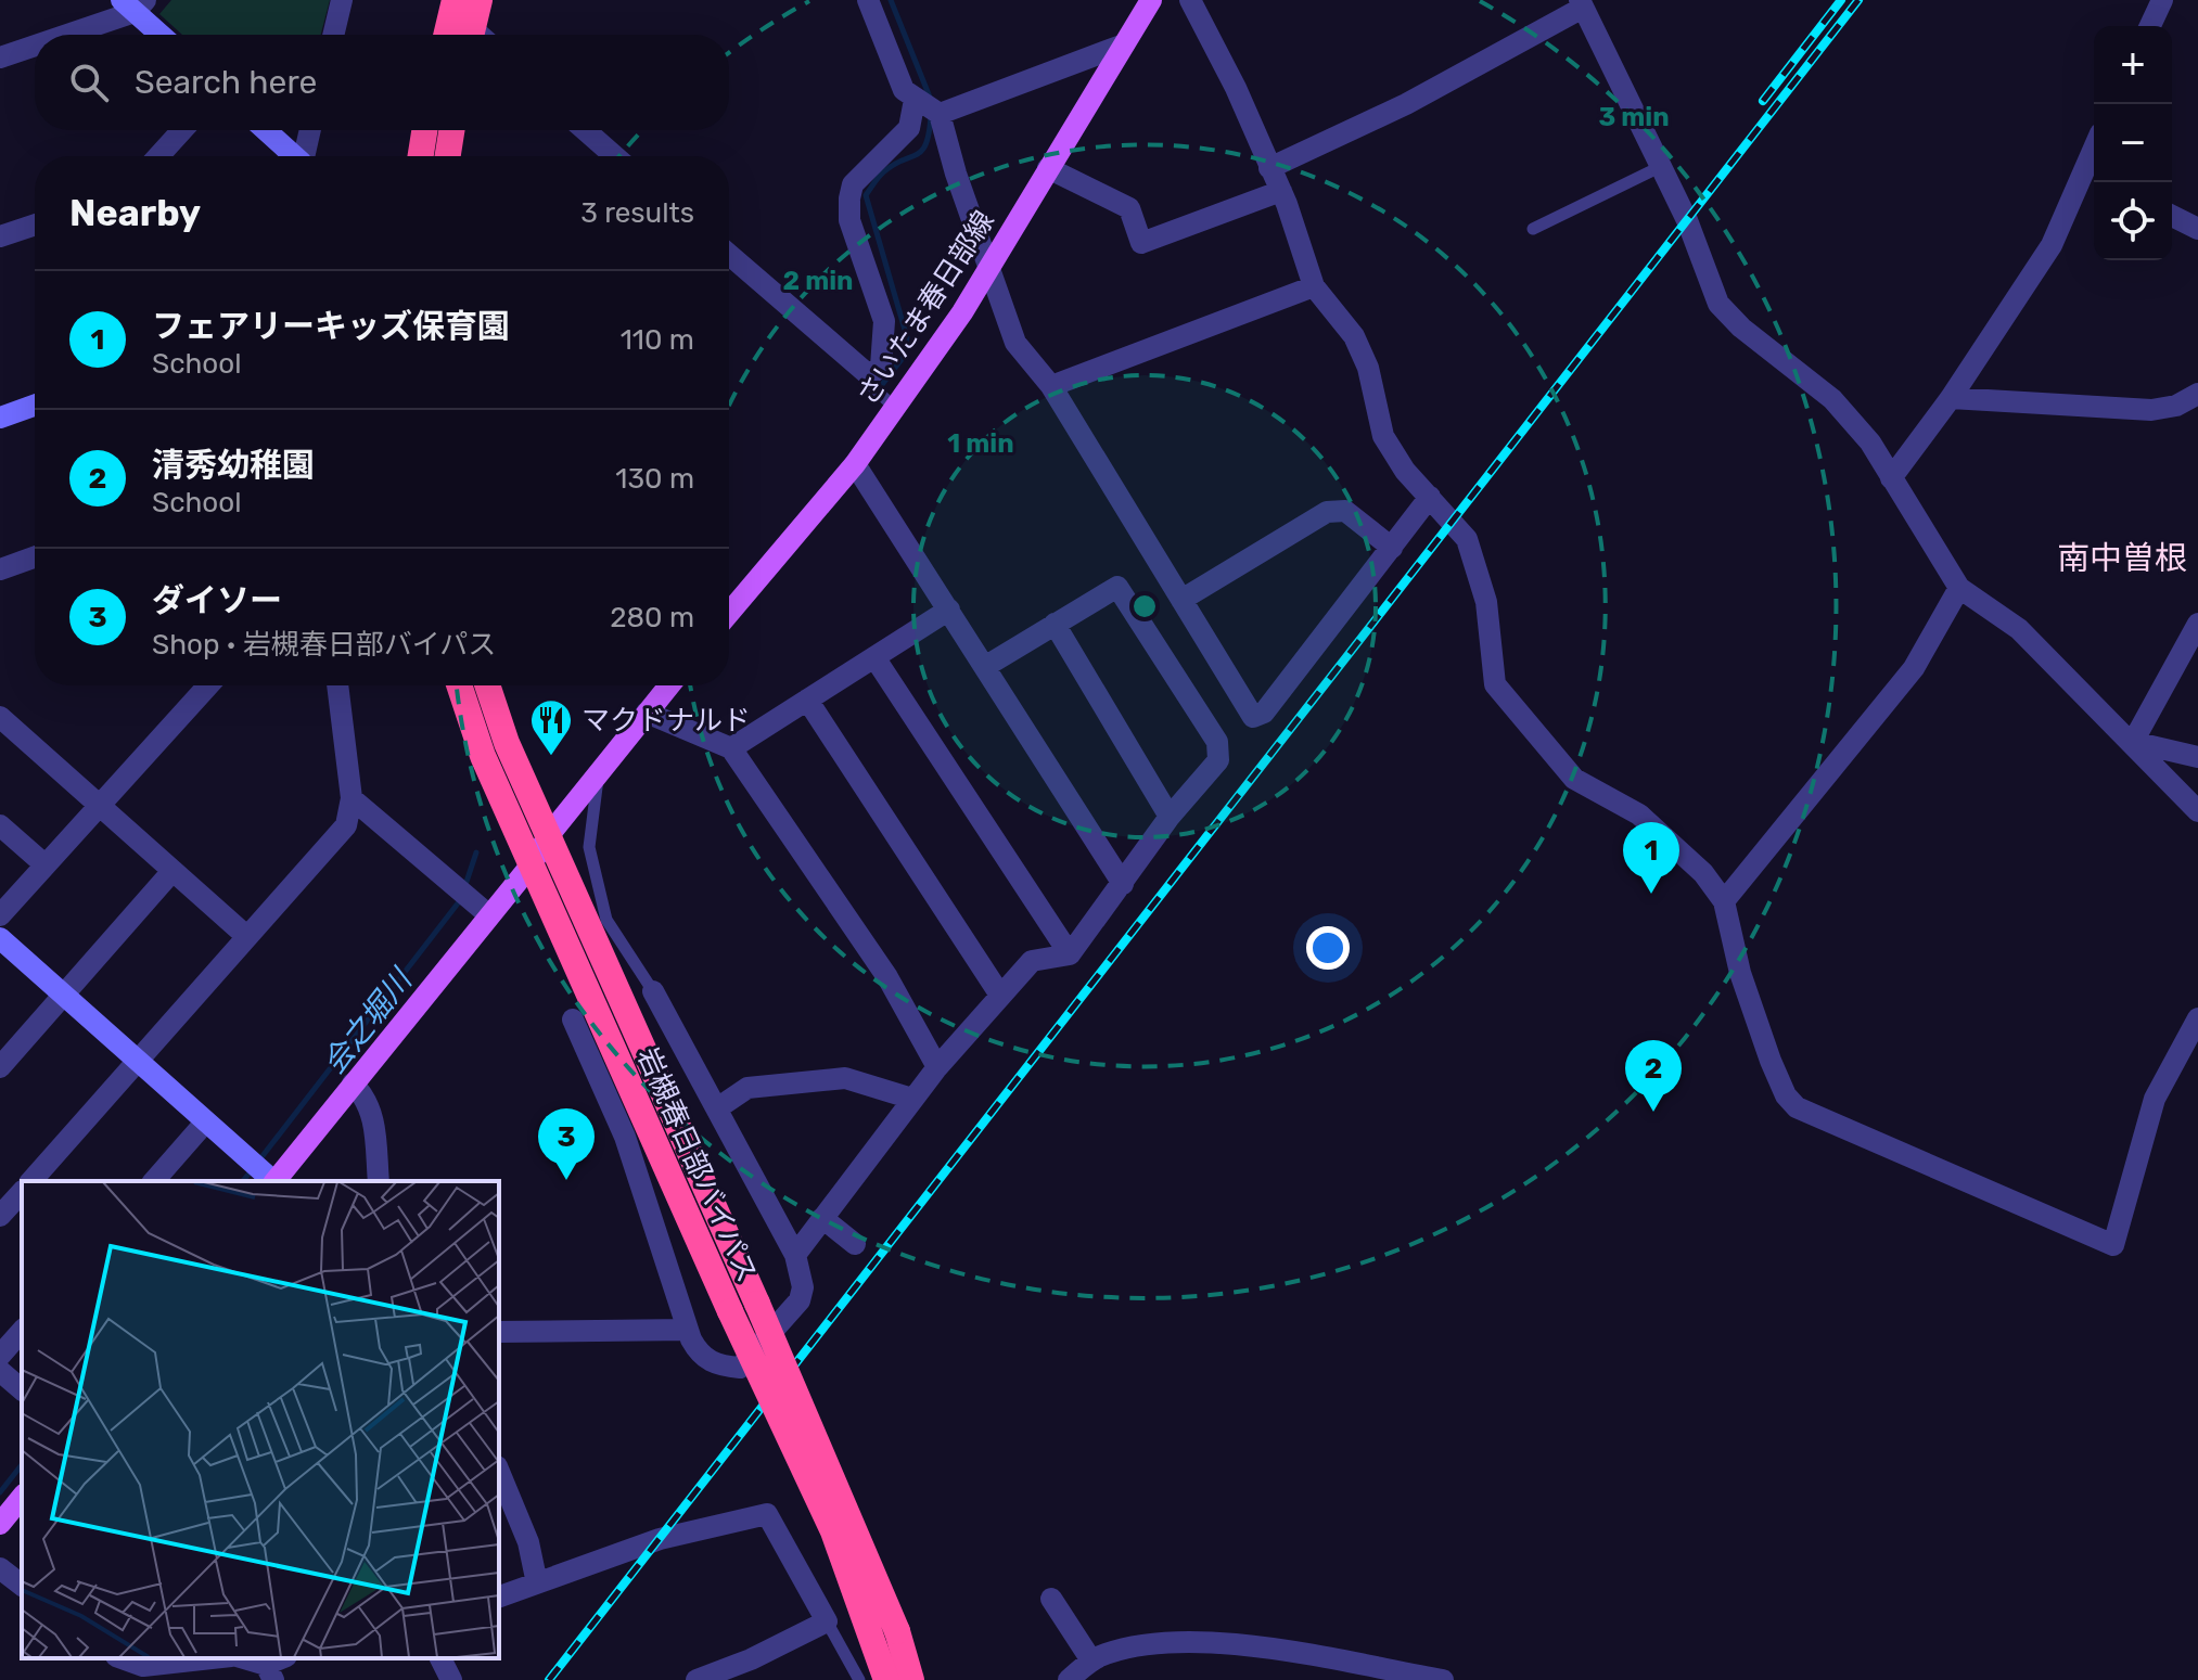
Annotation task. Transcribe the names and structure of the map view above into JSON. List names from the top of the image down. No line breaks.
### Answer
{"streets":{"highway":["岩槻春日部バイパス"],"main road":["さいたま春日部線"]},"districts":["南中曽根"],"water":["会之堀川"],"places":{"restaurant":["マクドナルド"]},"page":{"map_buttons":["+","−"],"search":"Search here","heading":["Nearby","3 results"],"list":[{"mark":"1","name":"フェアリーキッズ保育園","note":"School","value":"110 m"},{"mark":"2","name":"清秀幼稚園","note":"School","value":"130 m"},{"mark":"3","name":"ダイソー","note":"Shop · 岩槻春日部バイパス","value":"280 m"}],"pins":["1","2","3"]},"rings":["3 min","2 min","1 min"]}
